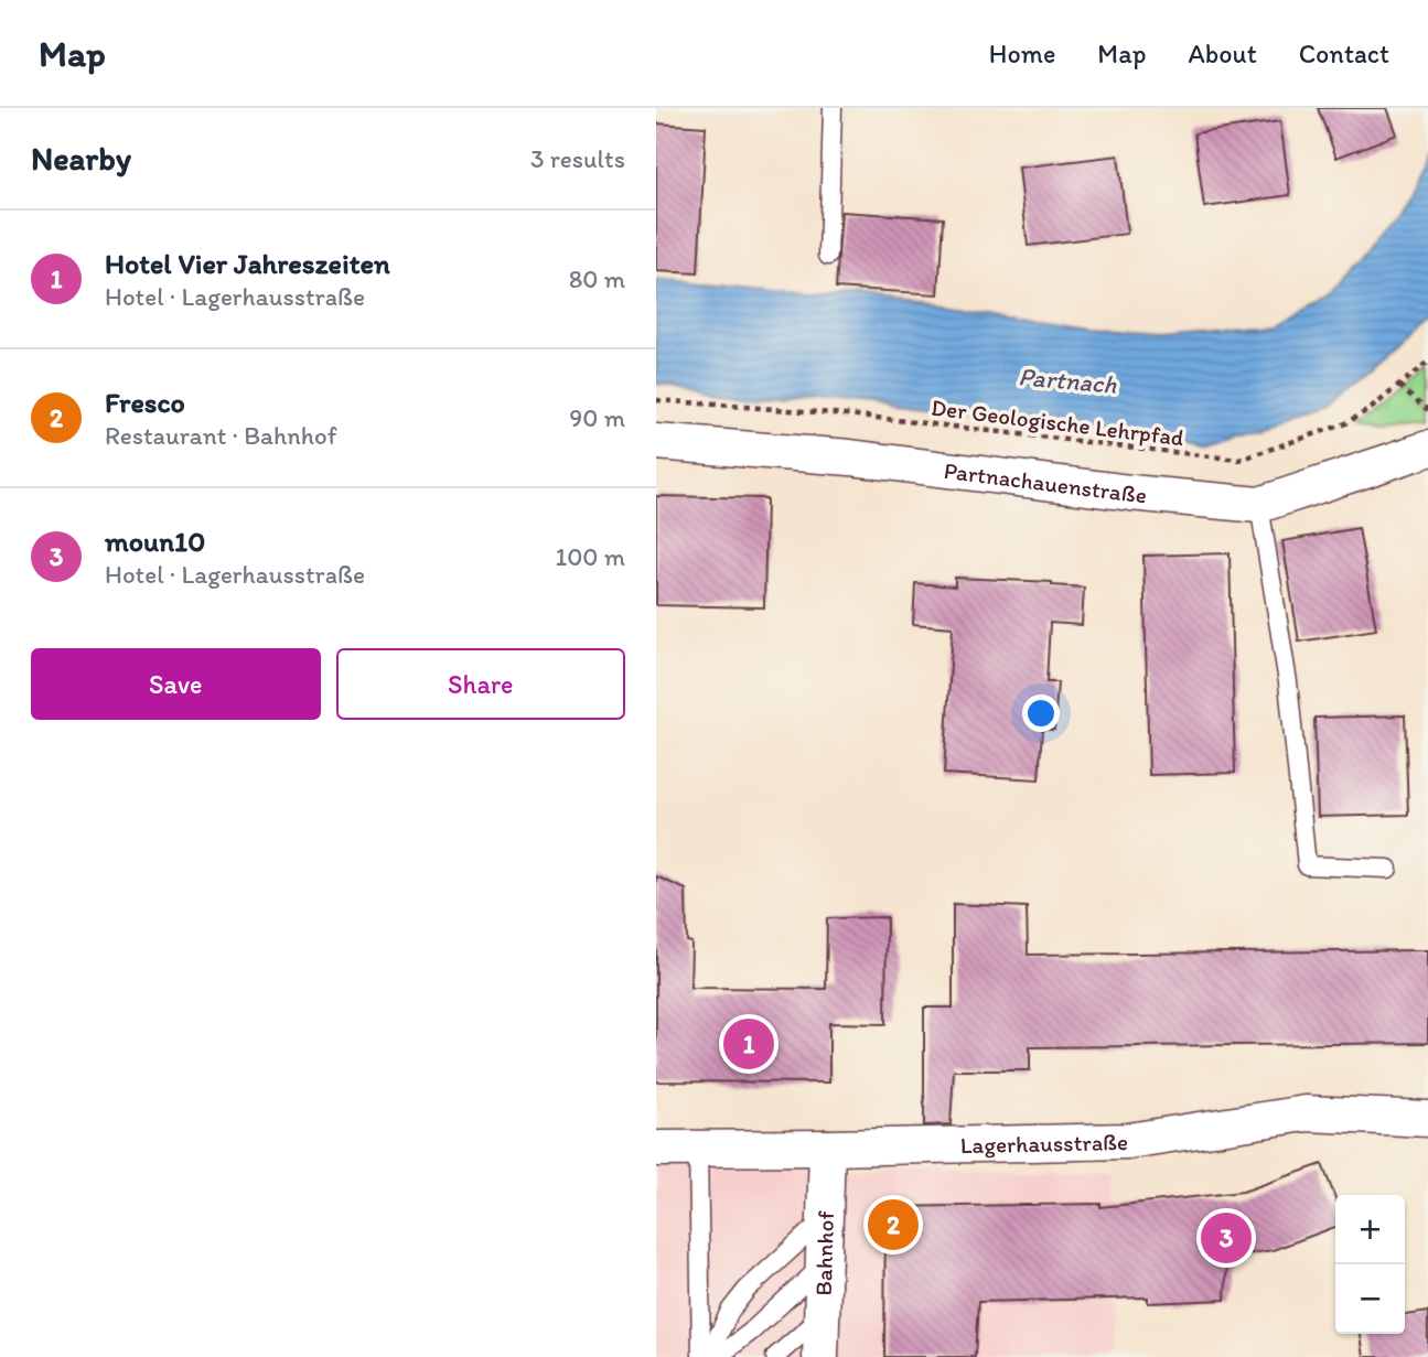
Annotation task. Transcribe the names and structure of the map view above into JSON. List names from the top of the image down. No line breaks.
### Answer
{"streets":{"street":["Partnachauenstraße","Lagerhausstraße","Bahnhof"],"path":["Der Geologische Lehrpfad"]},"crossings":[["Lagerhausstraße","Bahnhof"]],"water":["Partnach"],"page":{"header":"Map","nav":["Home","Map","About","Contact"],"heading":["Nearby","3 results"],"list":[{"mark":"1","name":"Hotel Vier Jahreszeiten","note":"Hotel · Lagerhausstraße","value":"80 m"},{"mark":"2","name":"Fresco","note":"Restaurant · Bahnhof","value":"90 m"},{"mark":"3","name":"moun10","note":"Hotel · Lagerhausstraße","value":"100 m"}],"buttons":["Save","Share"],"pins":["1","2","3"],"map_buttons":["+","−"]}}
